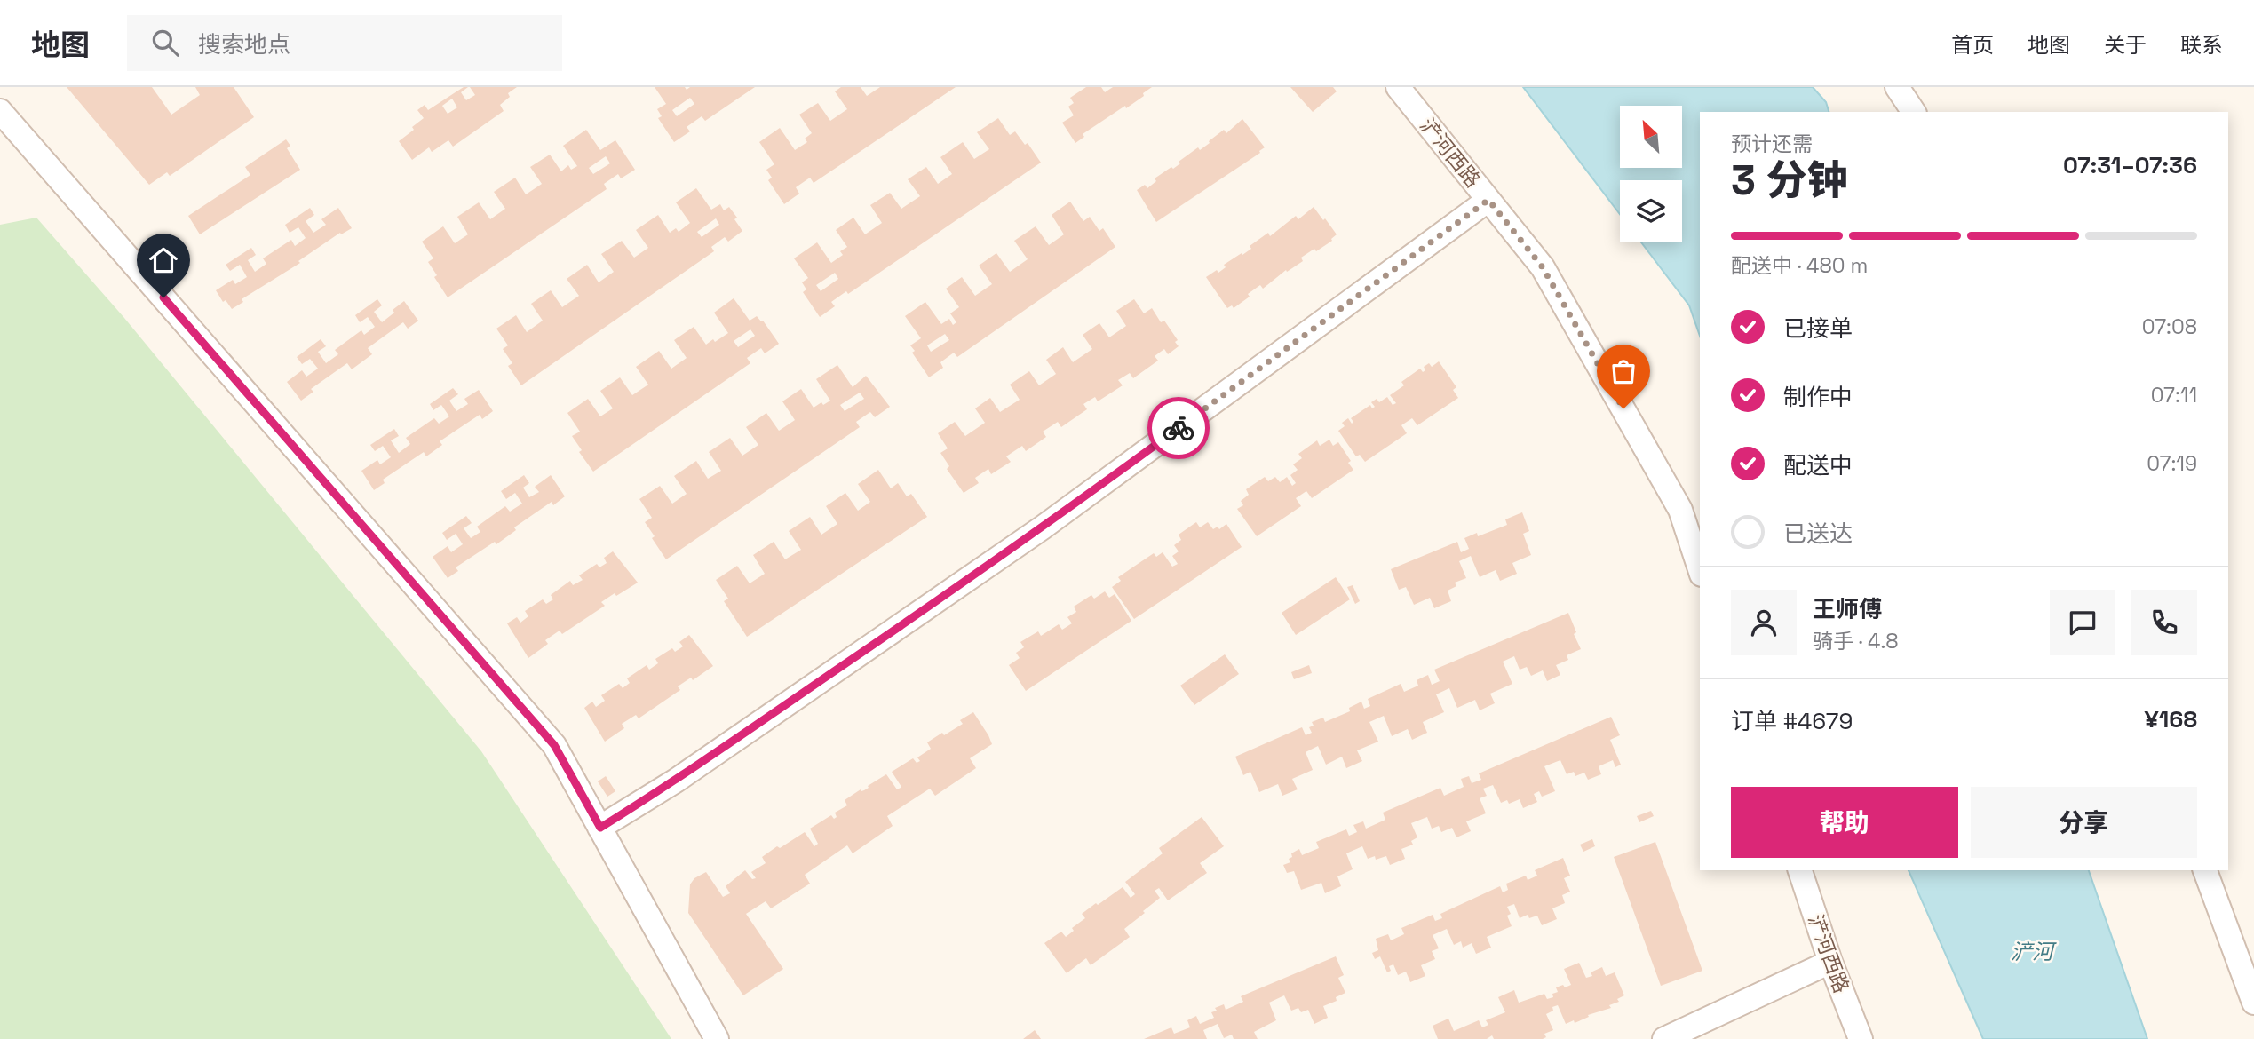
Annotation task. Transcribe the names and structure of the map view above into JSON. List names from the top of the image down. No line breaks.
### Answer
{"streets":{"street":["浐河西路"]},"water":["浐河"],"north":"top left","page":{"header":"地图","search":"搜索地点","nav":["首页","地图","关于","联系"],"heading":["3 分钟","预计还需","07:31–07:36"],"panel":["王师傅","骑手 · 4.8","订单 #4679","¥168"],"bar":"配送中 · 480 m","list":[["已接单","07:08"],["制作中","07:11"],["配送中","07:19"],"已送达"],"buttons":["帮助","分享"]}}
